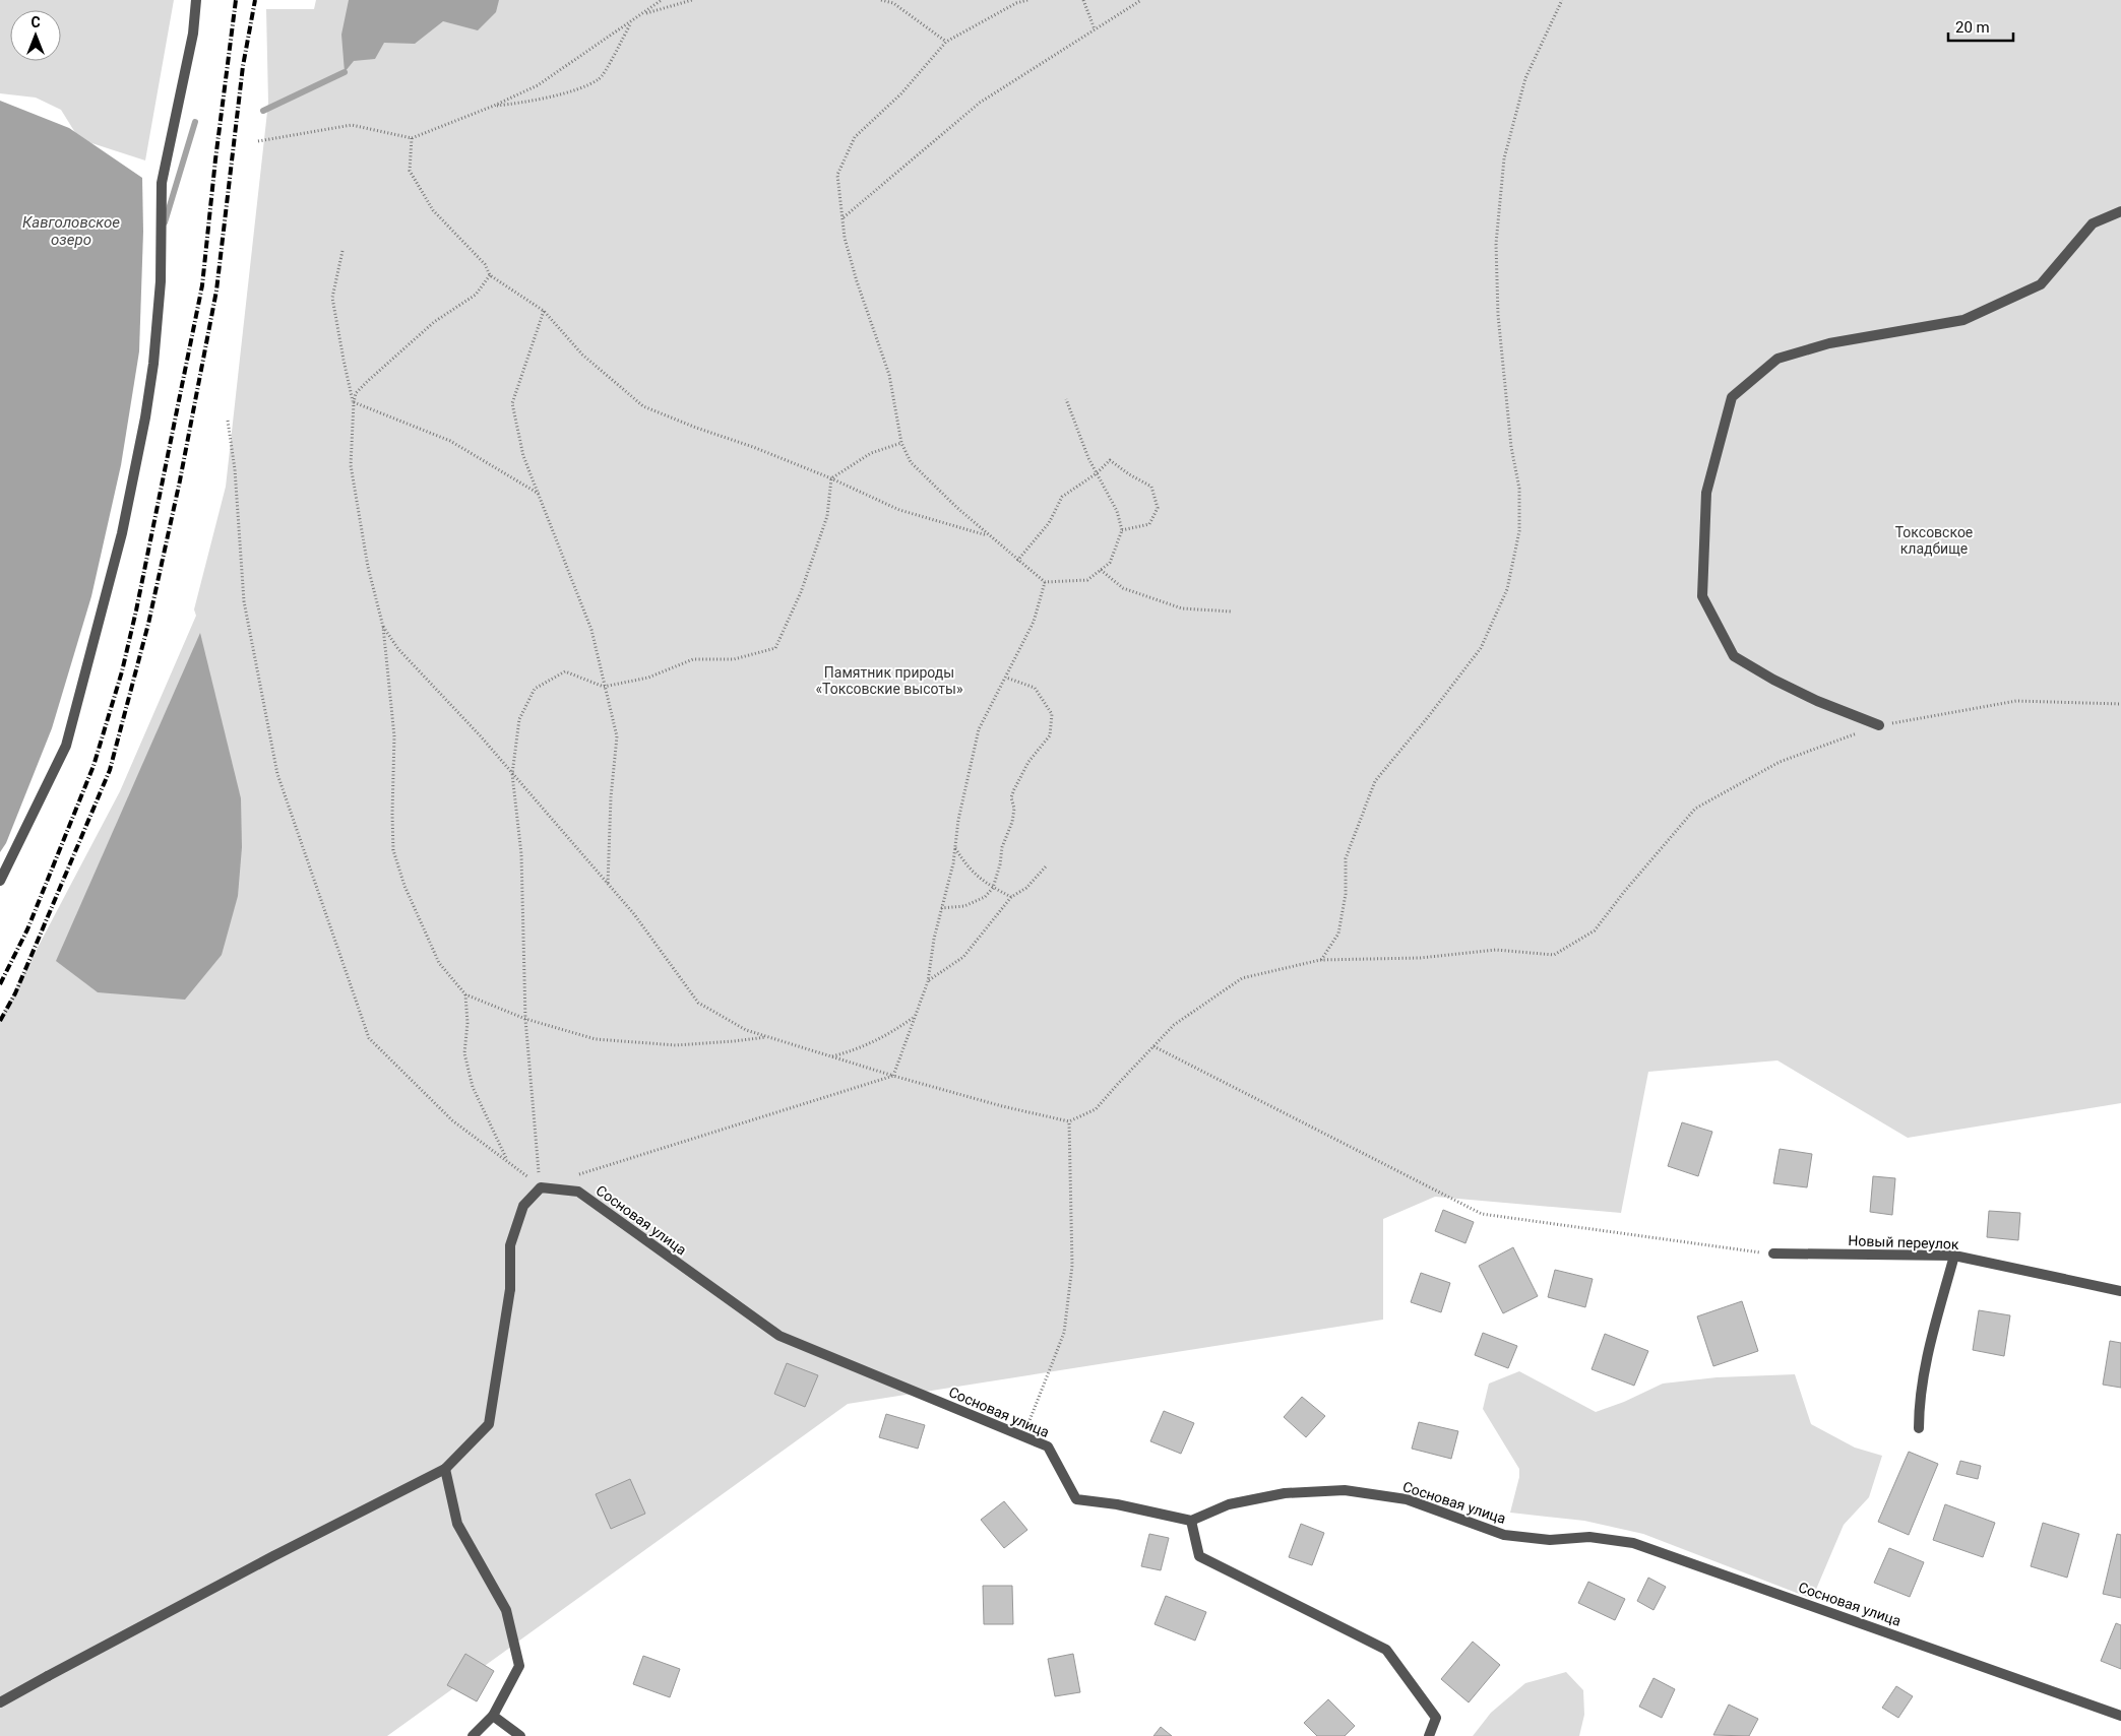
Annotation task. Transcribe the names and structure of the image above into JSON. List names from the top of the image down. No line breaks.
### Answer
{"streets":{"street":["Сосновая улица","Новый переулок"]},"water":["Кавголовское озеро"],"parks":["Токсовское кладбище","Памятник природы «Токсовские высоты»"],"scale_bar":"20 m","north":"top"}
